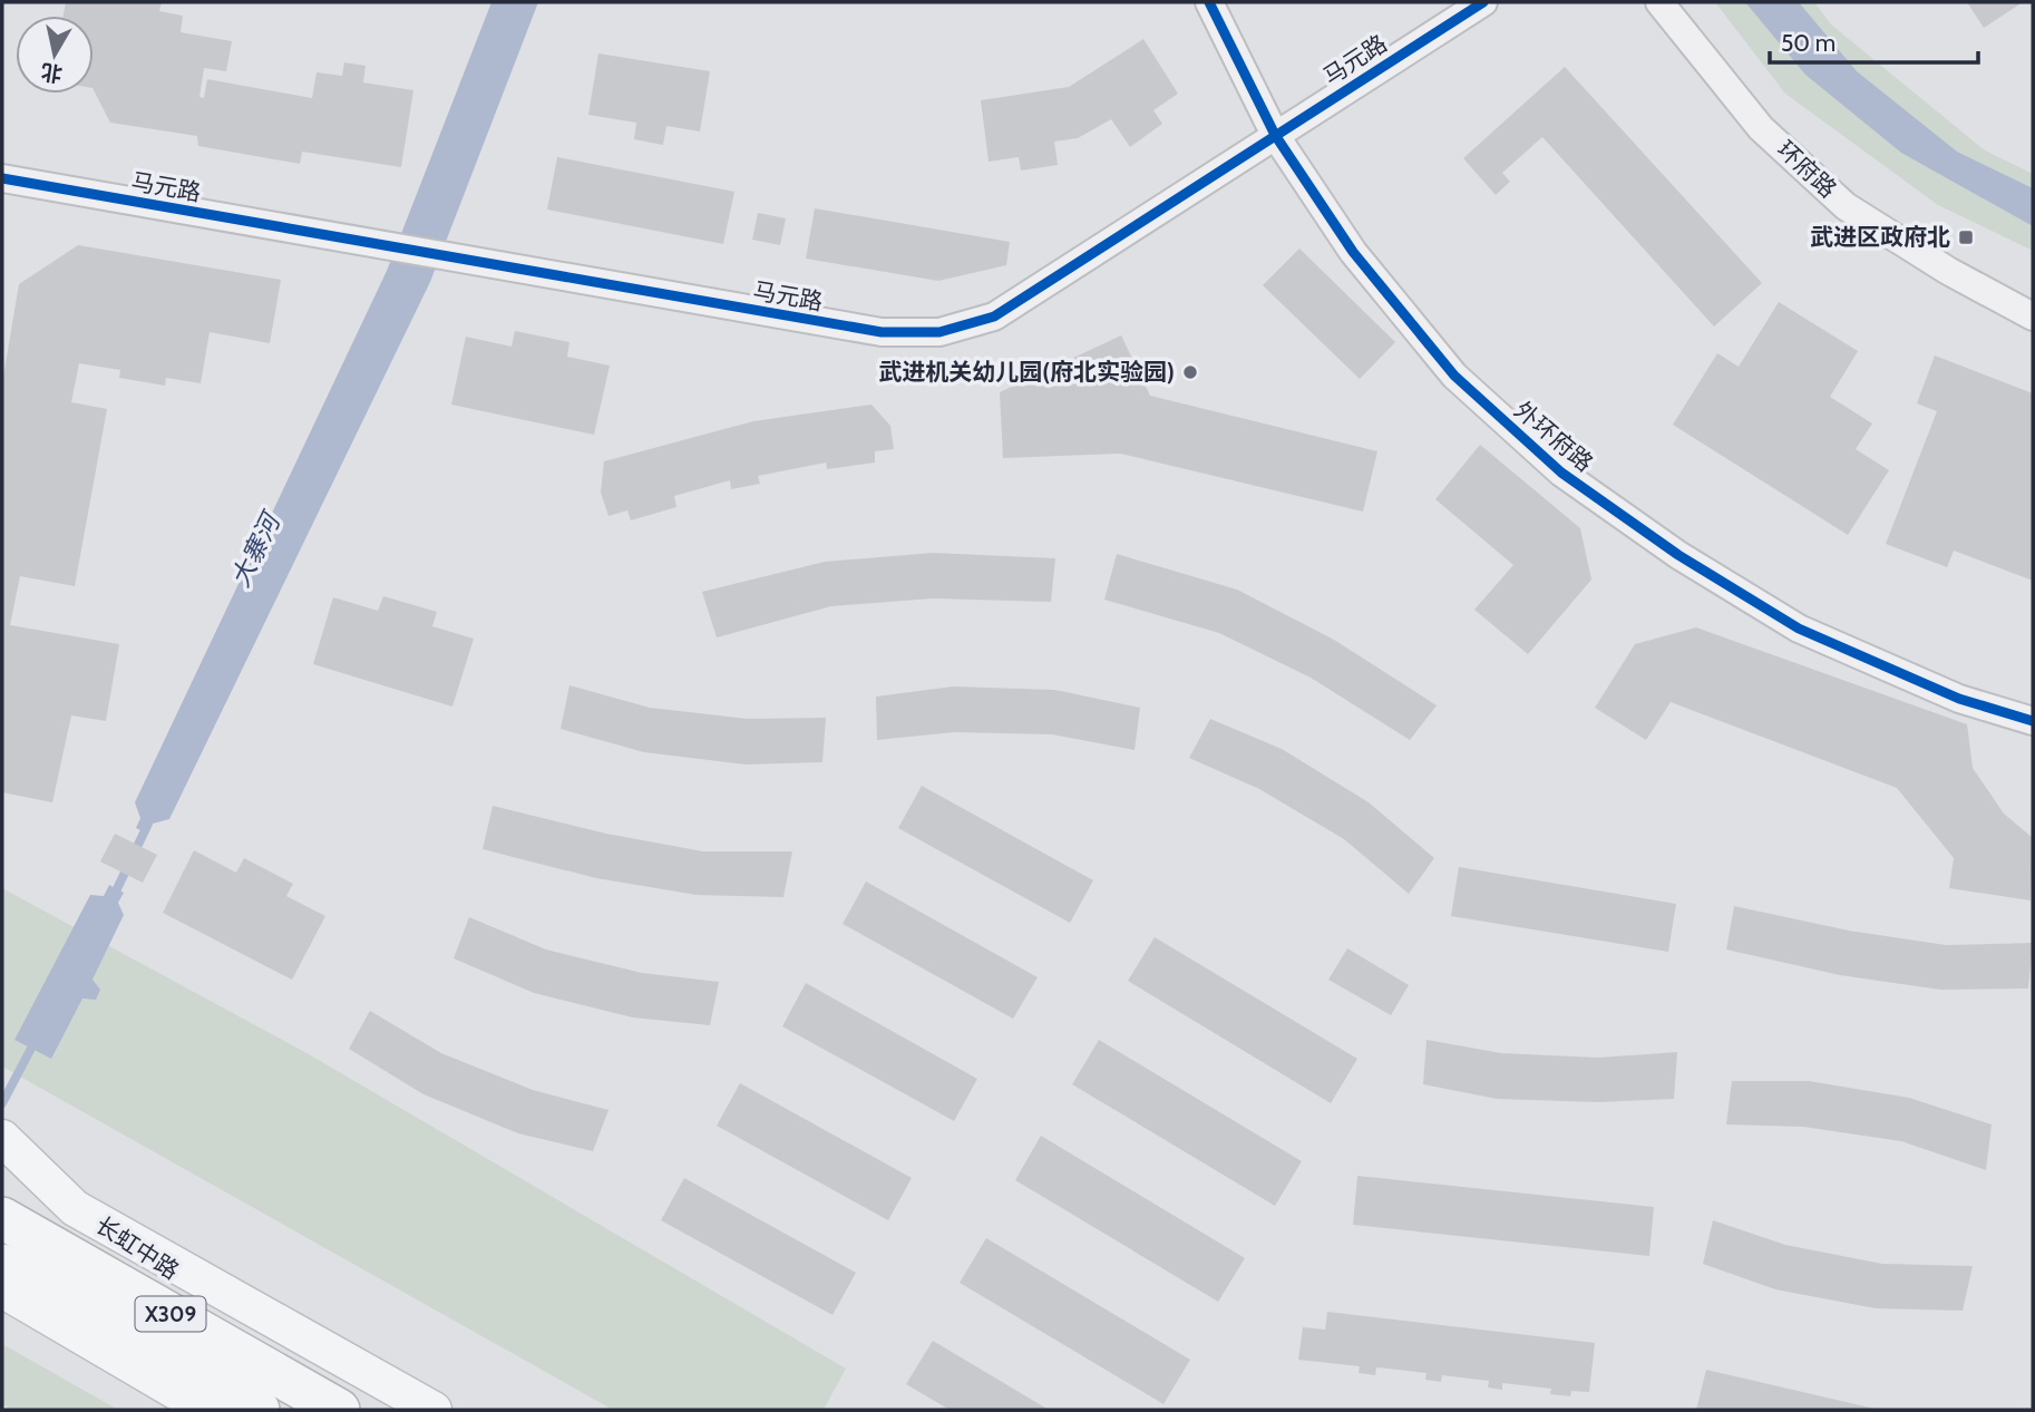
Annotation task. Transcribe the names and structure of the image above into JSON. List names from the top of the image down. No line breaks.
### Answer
{"streets":{"highway":["X309"],"main road":["长虹中路"],"street":["马元路","环府路","外环府路"]},"crossings":[["马元路","外环府路"]],"water":["大寨河"],"places":{"transit":["武进区政府北"],"other":["武进机关幼儿园(府北实验园)"]},"scale_bar":"50 m","north":"bottom"}
